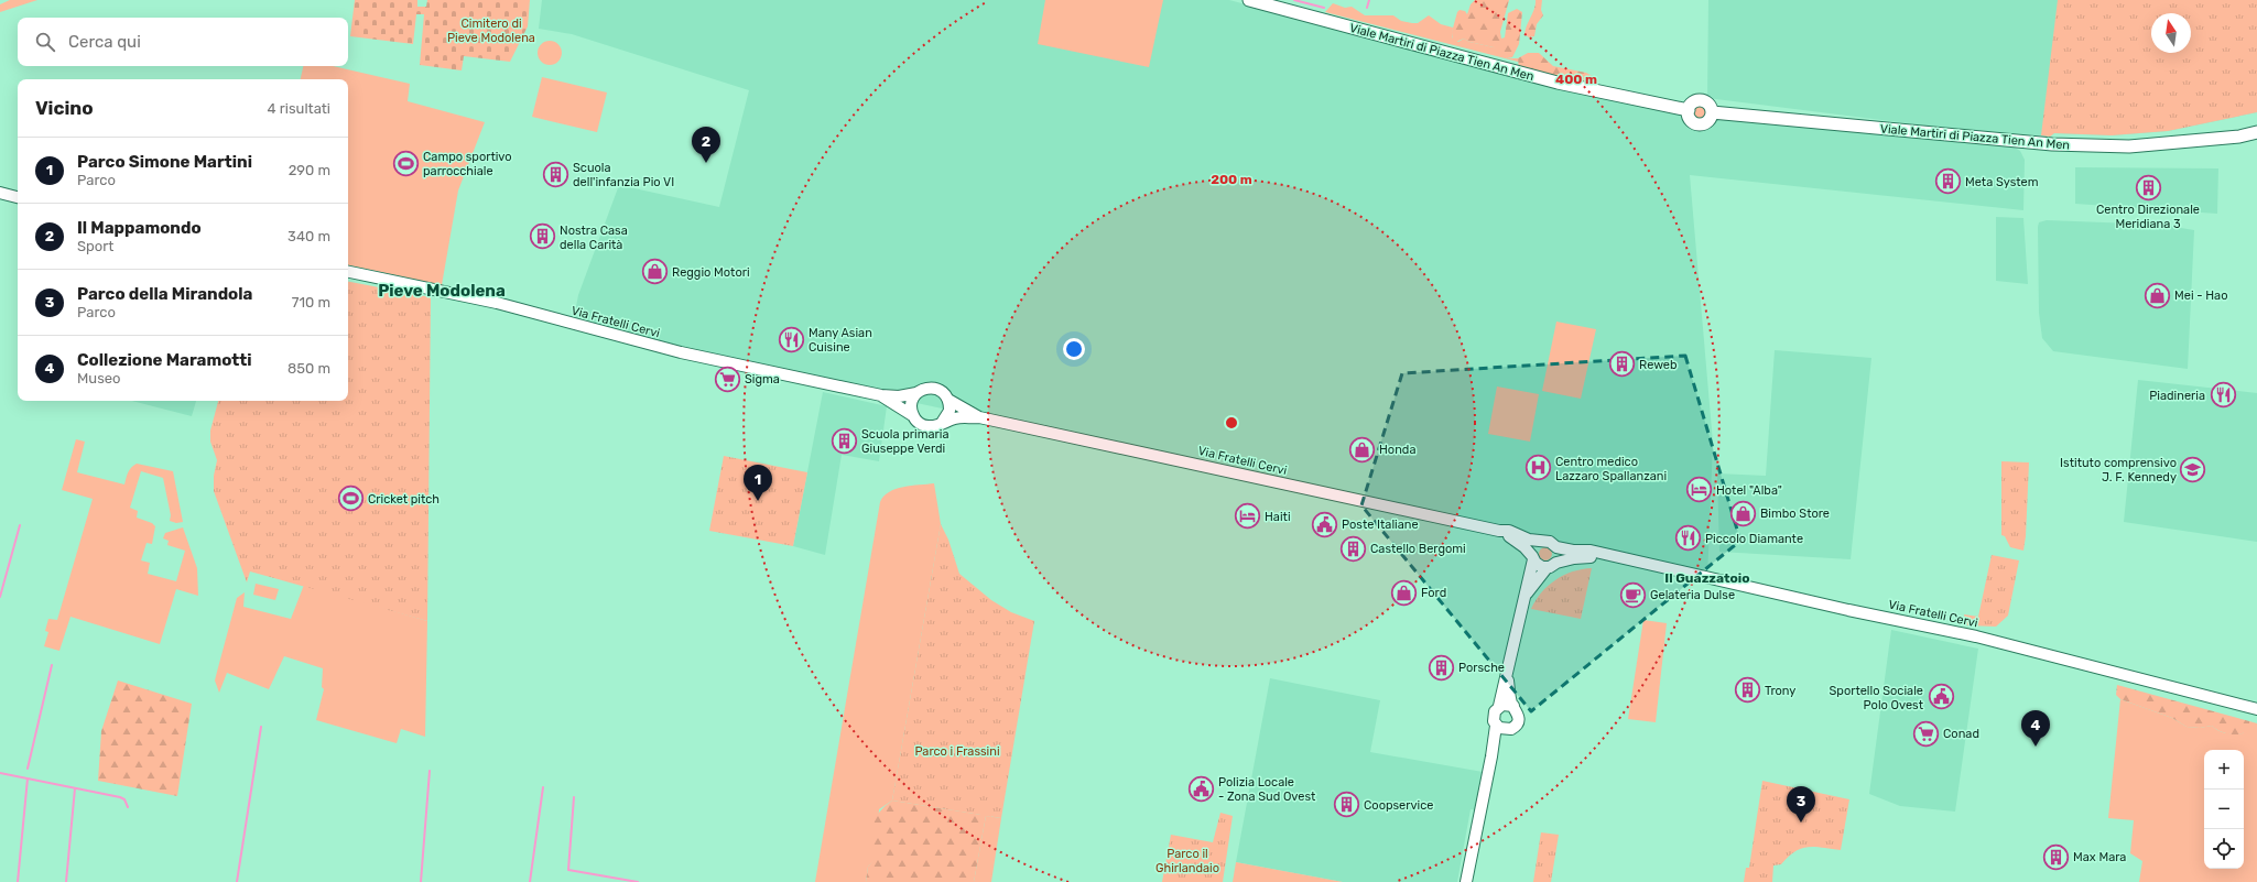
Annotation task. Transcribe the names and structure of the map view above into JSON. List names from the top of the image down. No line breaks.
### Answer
{"streets":{"main road":["Viale Martiri di Piazza Tien An Men","Via Fratelli Cervi"]},"districts":["Pieve Modolena","Il Guazzatoio"],"parks":["Cimitero di Pieve Modolena","Parco i Frassini","Parco il Ghirlandaio"],"places":{"sports":["Campo sportivo parrocchiale","Cricket pitch"],"building":["Scuola dell'infanzia Pio VI","Meta System","Centro Direzionale Meridiana 3","Nostra Casa della Carità","Reweb","Scuola primaria Giuseppe Verdi","Castello Bergomi","Porsche","Trony","Coopservice","Max Mara"],"shop":["Reggio Motori","Mei - Hao","Honda","Bimbo Store","Ford"],"restaurant":["Many Asian Cuisine","Piadineria","Piccolo Diamante"],"supermarket":["Sigma","Conad"],"hospital":["Centro medico Lazzaro Spallanzani"],"school or university":["Istituto comprensivo J. F. Kennedy"],"hotel":["Hotel \"Alba\"","Haiti"],"public building":["Poste Italiane","Sportello Sociale Polo Ovest","Polizia Locale - Zona Sud Ovest"],"cafe":["Gelateria Dulse"]},"north":"top","page":{"search":"Cerca qui","heading":["Vicino","4 risultati"],"pins":["2","1","4","3"],"list":[{"mark":"1","name":"Parco Simone Martini","note":"Parco","value":"290 m"},{"mark":"2","name":"Il Mappamondo","note":"Sport","value":"340 m"},{"mark":"3","name":"Parco della Mirandola","note":"Parco","value":"710 m"},{"mark":"4","name":"Collezione Maramotti","note":"Museo","value":"850 m"}],"map_buttons":["+","−"]},"rings":["400 m","200 m"]}
